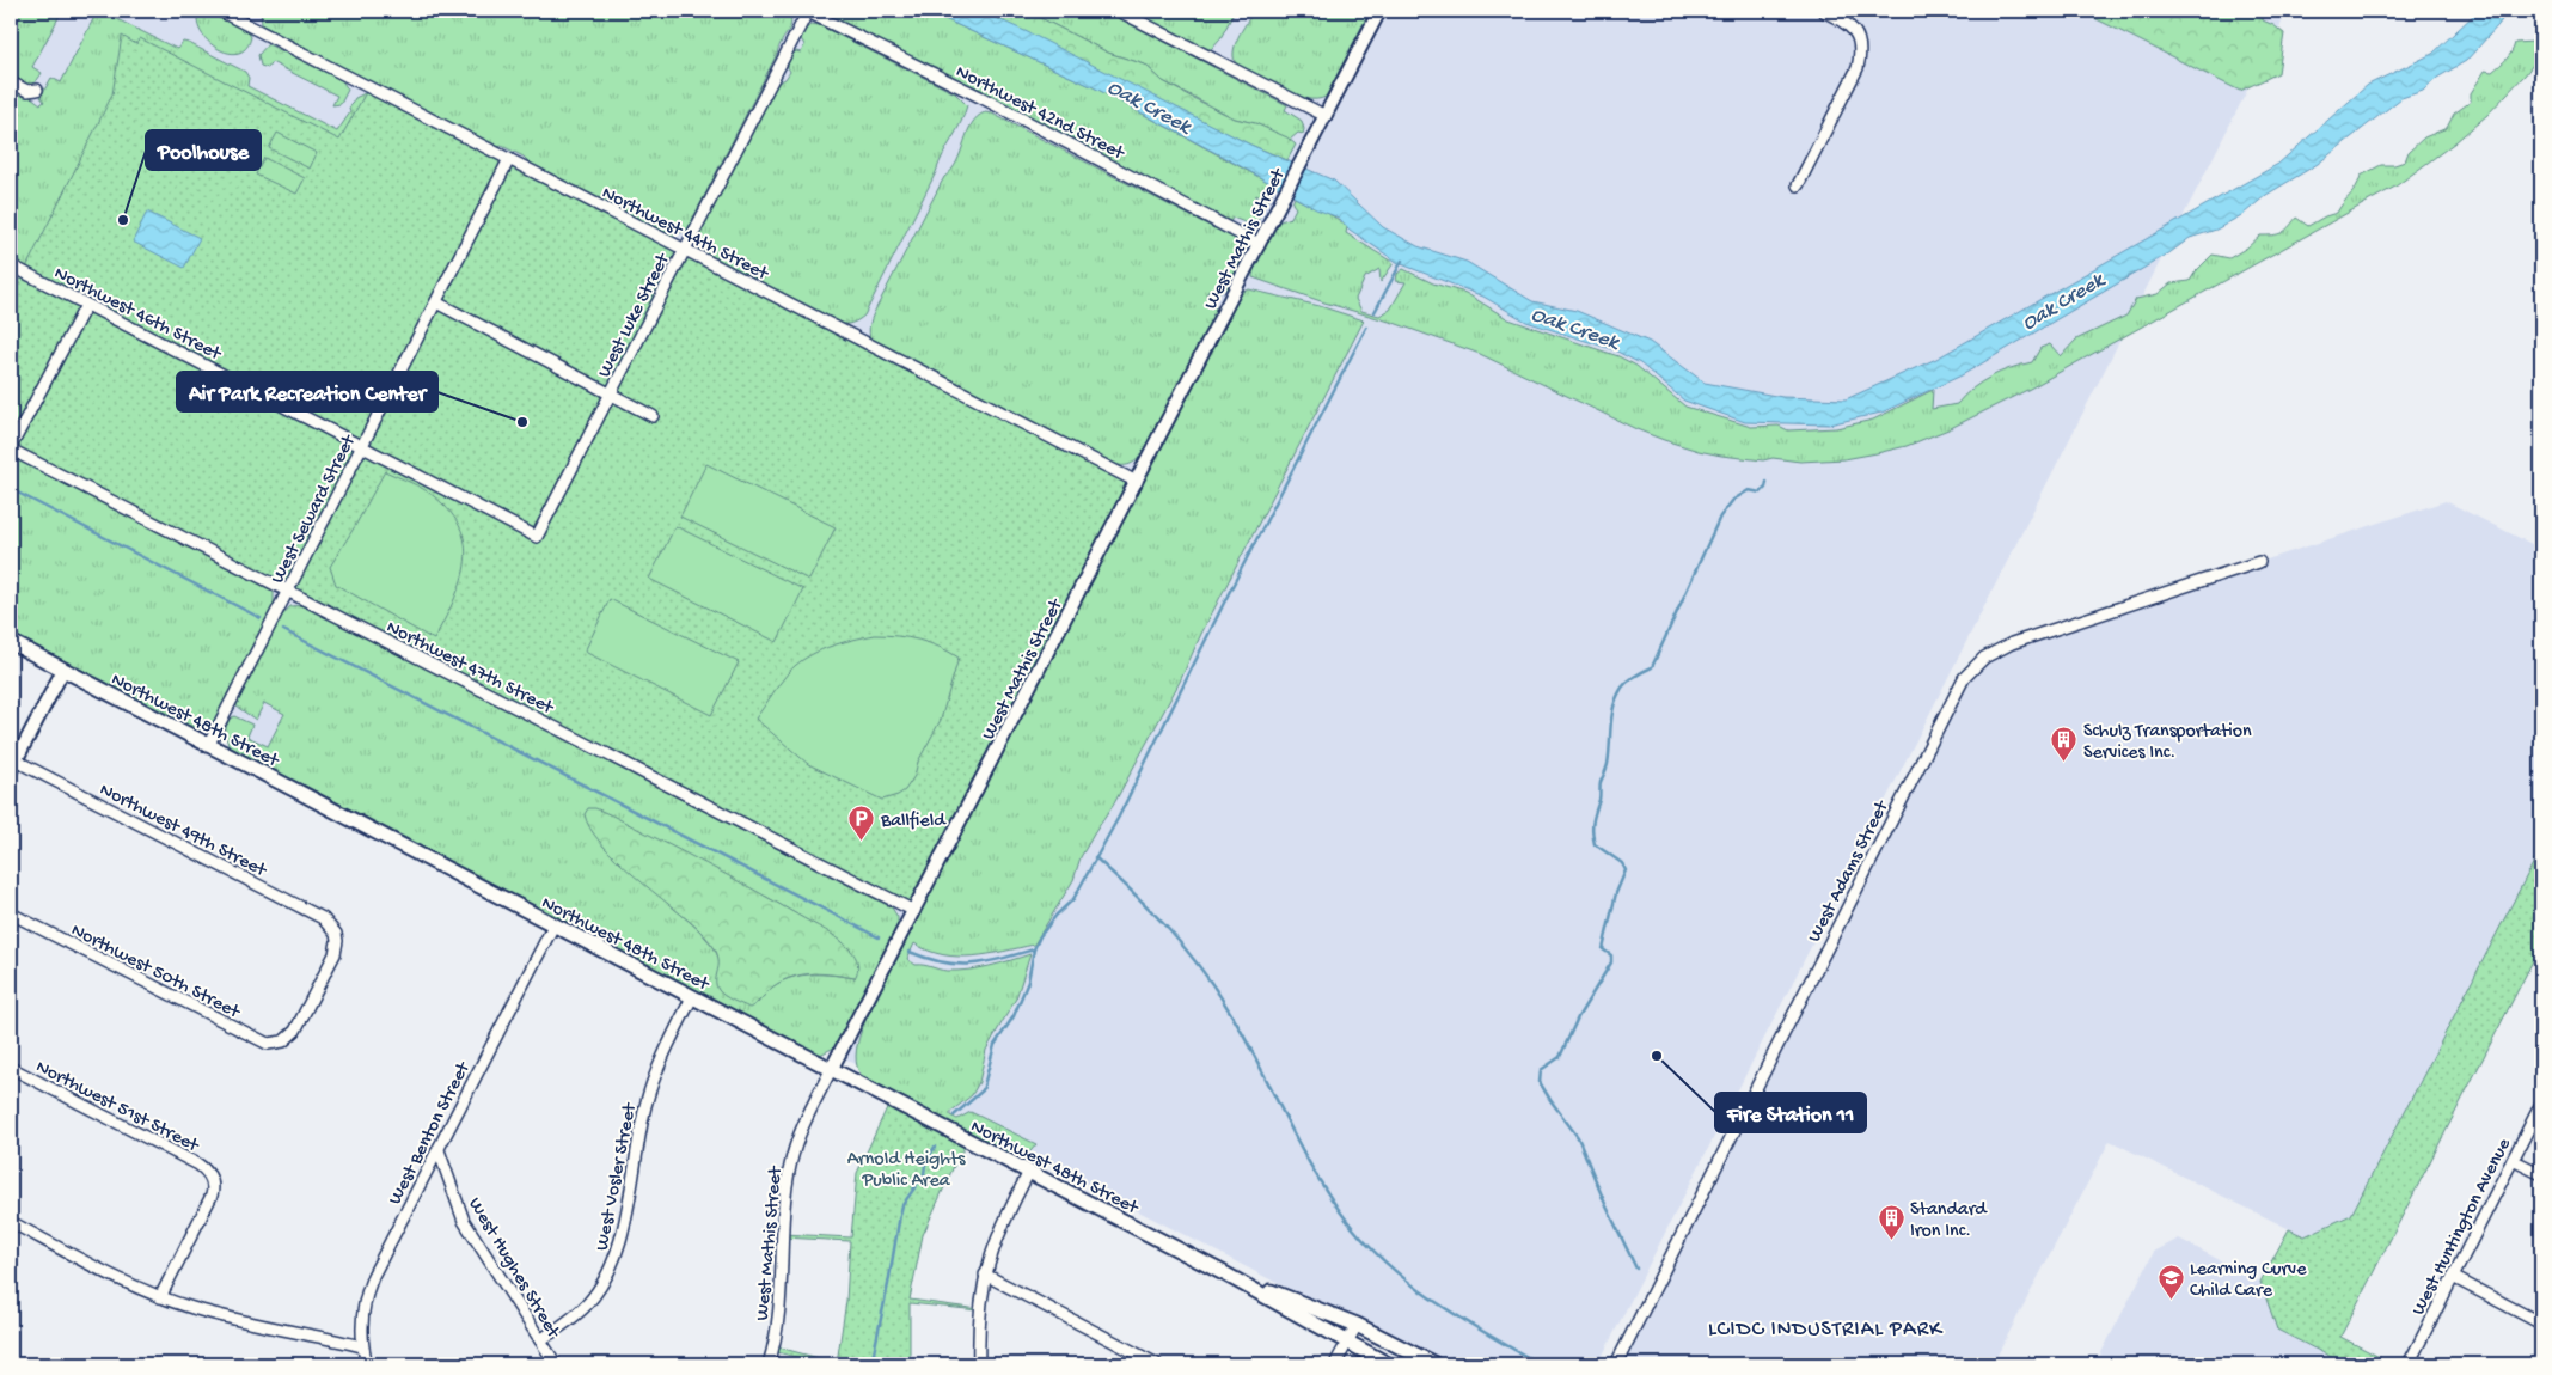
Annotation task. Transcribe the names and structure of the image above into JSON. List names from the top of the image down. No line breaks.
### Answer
{"streets":{"main road":["Northwest 48th Street"],"street":["Northwest 42nd Street","Northwest 44th Street","West Mathis Street","Northwest 46th Street","West Luke Street","West Seward Street","Northwest 47th Street","Northwest 49th Street","West Adams Street","Northwest 50th Street","Northwest 51st Street","West Benton Street","West Vosler Street","West Huntington Avenue","West Hughes Street"]},"crossings":[["Northwest 42nd Street","West Mathis Street"],["Northwest 42nd Street","West Luke Street"],["Northwest 44th Street","West Mathis Street"],["Northwest 44th Street","West Luke Street"],["Northwest 44th Street","West Seward Street"],["West Mathis Street","Northwest 47th Street"],["West Mathis Street","Northwest 48th Street"],["Northwest 46th Street","West Luke Street"],["Northwest 46th Street","West Seward Street"],["West Seward Street","Northwest 47th Street"],["West Seward Street","Northwest 48th Street"],["Northwest 48th Street","West Benton Street"],["Northwest 48th Street","West Vosler Street"],["Northwest 49th Street","Northwest 50th Street"],["West Benton Street","West Hughes Street"],["West Vosler Street","West Hughes Street"]],"districts":["LCIDC INDUSTRIAL PARK"],"water":["Oak Creek"],"parks":["Arnold Heights Public Area"],"places":{"other":["Poolhouse","Air Park Recreation Center","Fire Station 11"],"building":["Schulz Transportation Services Inc.","Standard Iron Inc."],"parking":["Ballfield"],"school or university":["Learning Curve Child Care"]}}
